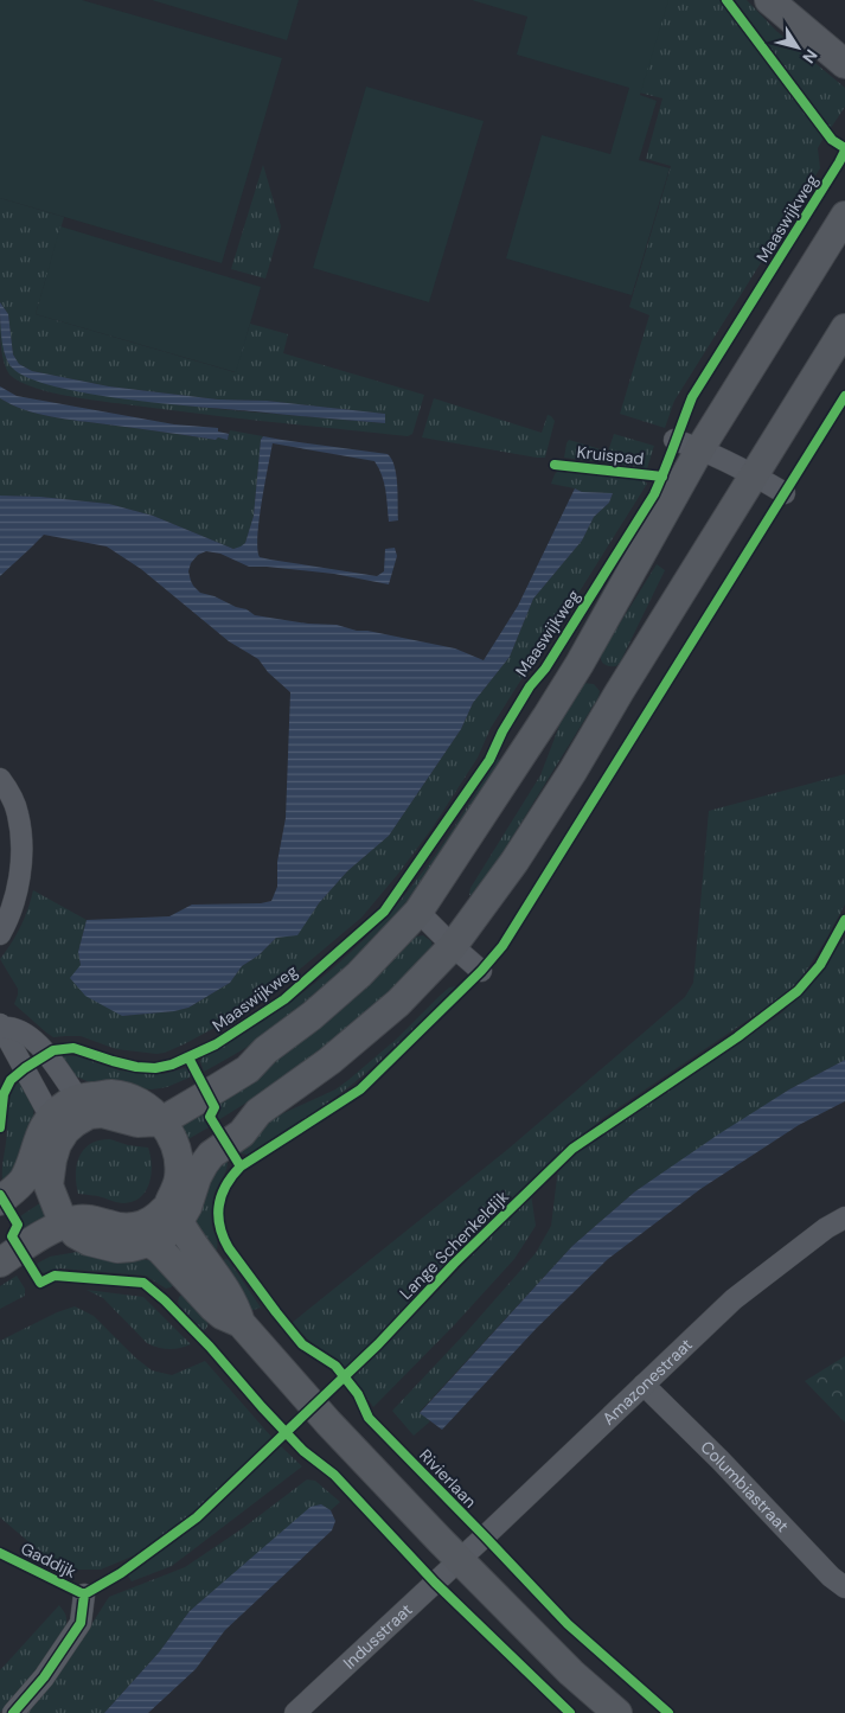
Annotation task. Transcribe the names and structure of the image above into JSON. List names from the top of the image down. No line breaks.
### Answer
{"streets":{"street":["Amazonestraat","Columbiastraat","Indusstraat"],"cycle path":["Maaswijkweg","Kruispad","Lange Schenkeldijk","Rivierlaan","Gaddijk"]},"crossings":[["Amazonestraat","Columbiastraat"],["Amazonestraat","Indusstraat"]],"north":"bottom right"}
